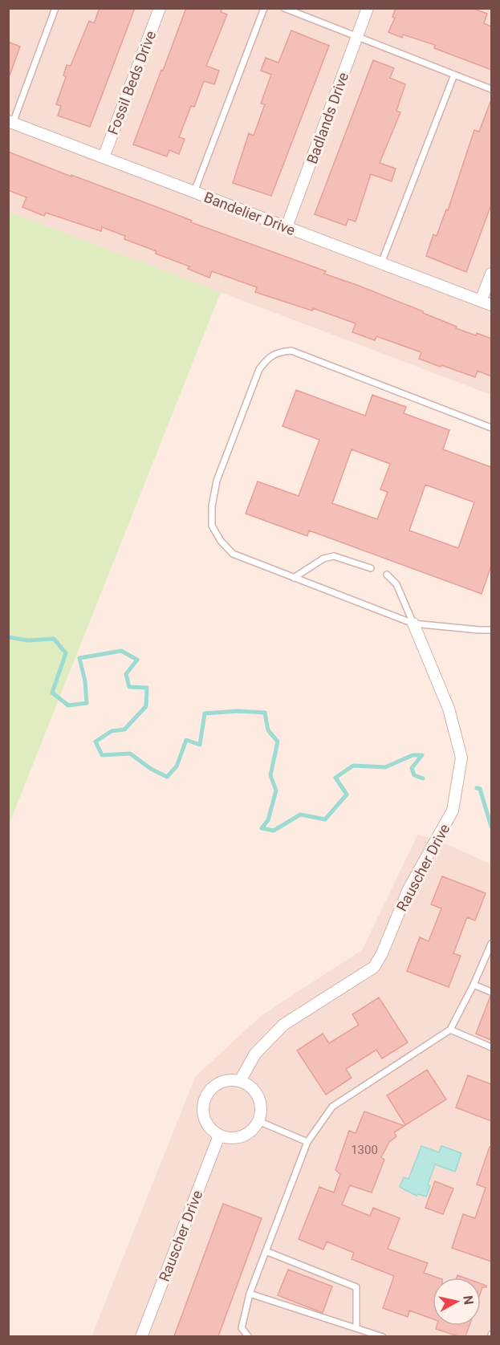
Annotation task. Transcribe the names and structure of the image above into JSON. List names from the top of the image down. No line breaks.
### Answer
{"streets":{"street":["Fossil Beds Drive","Badlands Drive","Bandelier Drive","Rauscher Drive"]},"crossings":[["Fossil Beds Drive","Bandelier Drive"],["Badlands Drive","Bandelier Drive"]],"house_numbers":["1300"],"north":"right"}
